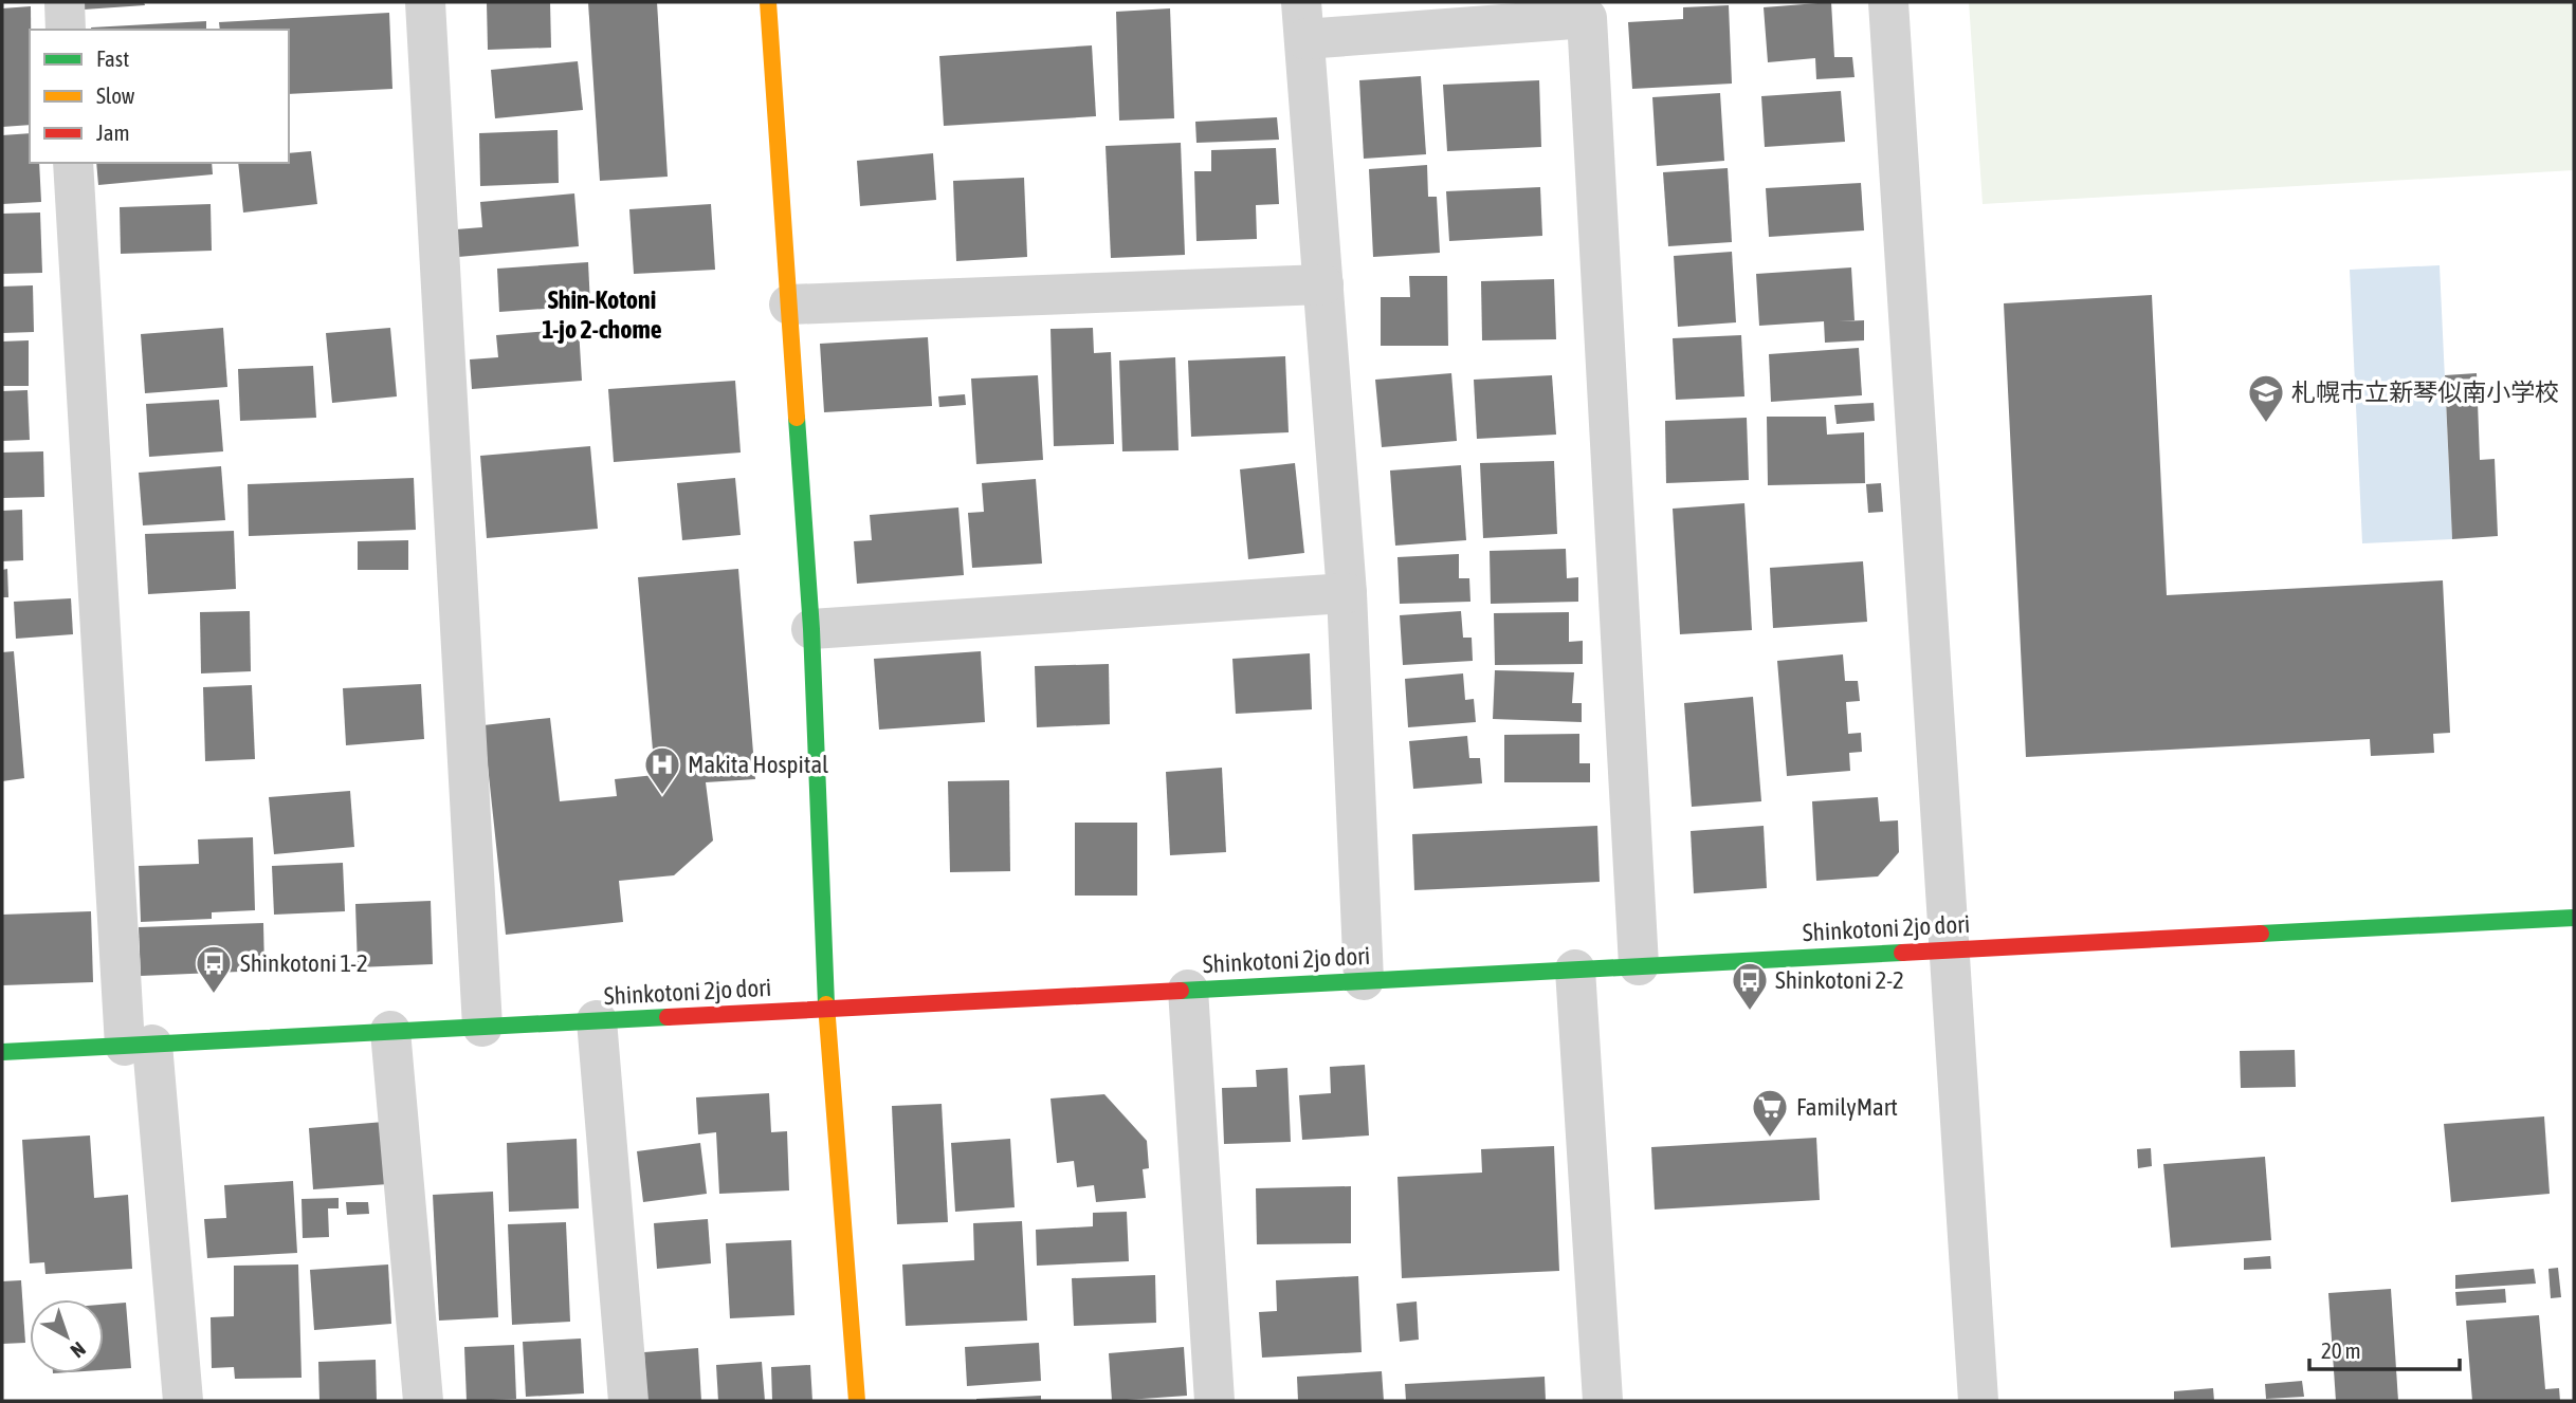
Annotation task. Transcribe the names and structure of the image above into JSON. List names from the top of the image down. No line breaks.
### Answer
{"streets":{"street":["Shinkotoni 2jo dori"]},"districts":["Shin-Kotoni 1-jo 2-chome"],"places":{"school or university":["札幌市立新琴似南小学校"],"hospital":["Makita Hospital"],"bus stop":["Shinkotoni 1-2","Shinkotoni 2-2"],"supermarket":["FamilyMart"]},"legend":["Fast","Slow","Jam"],"scale_bar":"20 m","north":"bottom right"}
